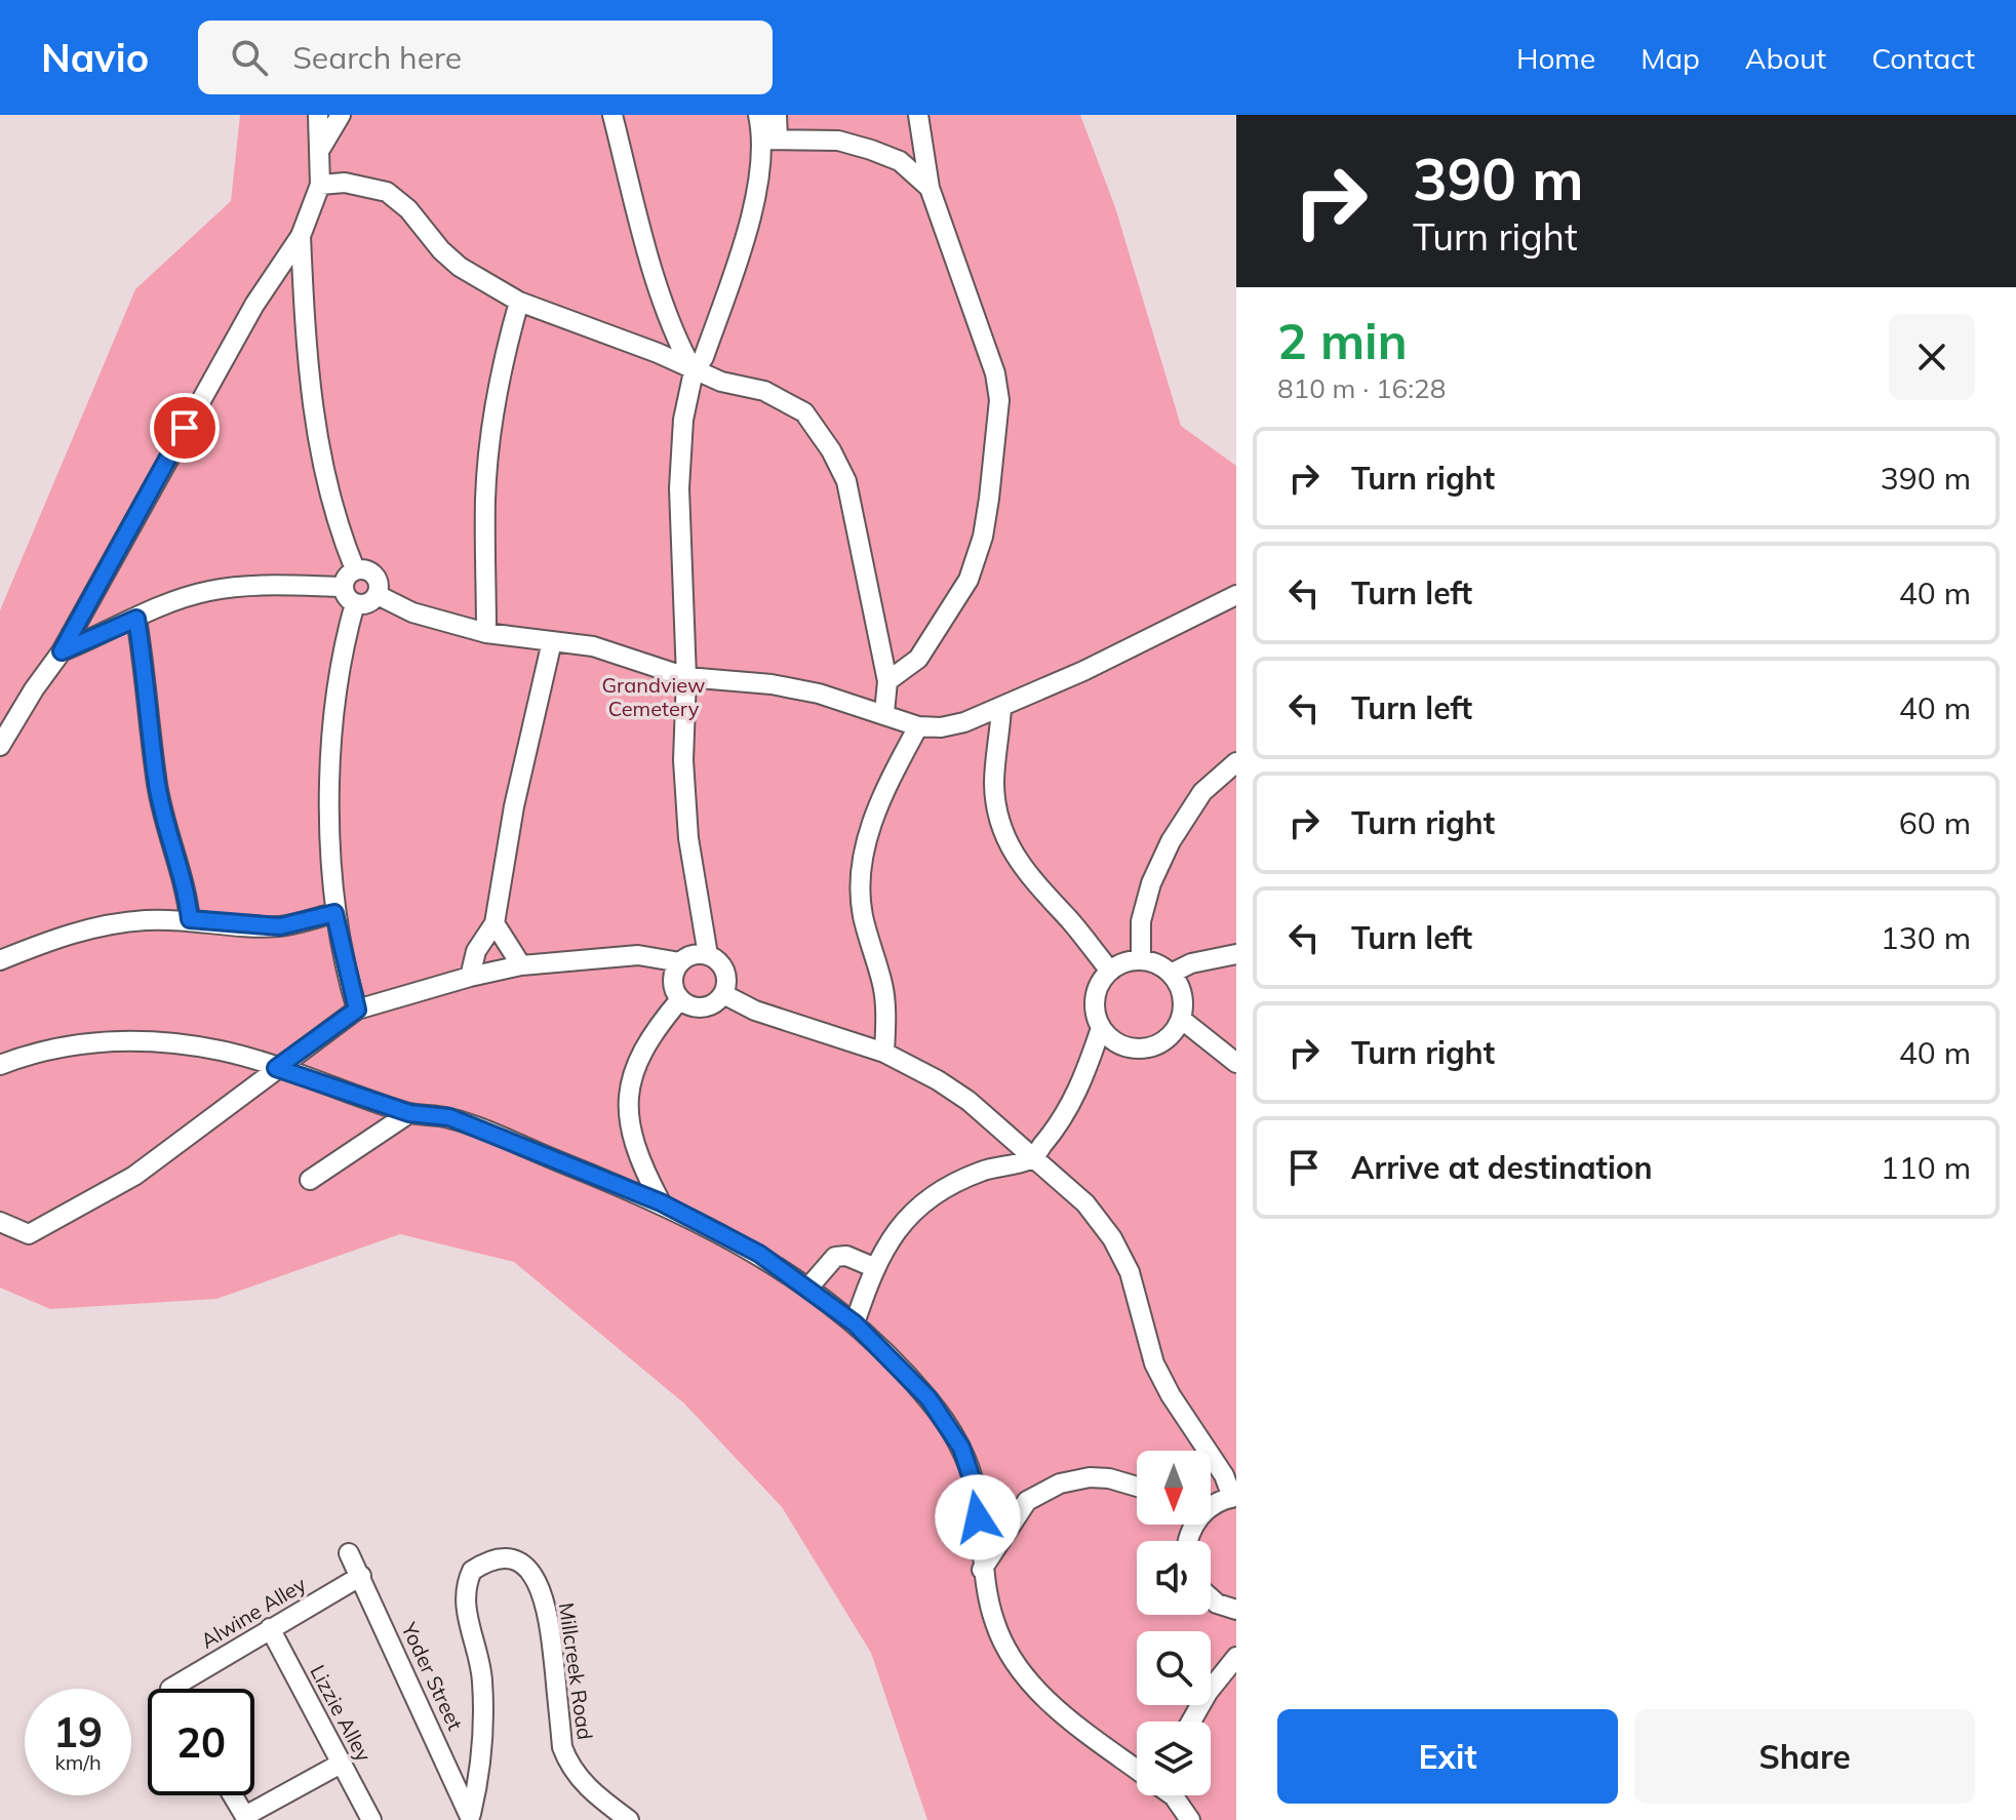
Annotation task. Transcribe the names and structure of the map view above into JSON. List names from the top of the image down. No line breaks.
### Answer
{"streets":{"street":["Alwine Alley","Millcreek Road","Yoder Street","Lizzie Alley"]},"crossings":[["Alwine Alley","Yoder Street"],["Alwine Alley","Lizzie Alley"],["Millcreek Road","Yoder Street"]],"parks":["Grandview Cemetery"],"north":"bottom","page":{"header":"Navio","search":"Search here","nav":["Home","Map","About","Contact"],"turn":["390 m","Turn right"],"heading":["2 min","810 m · 16:28"],"list":[{"name":"Turn right","value":"390 m"},{"name":"Turn left","value":"40 m"},{"name":"Turn left","value":"40 m"},{"name":"Turn right","value":"60 m"},{"name":"Turn left","value":"130 m"},{"name":"Turn right","value":"40 m"},{"name":"Arrive at destination","value":"110 m"}],"speed":"19 km/h","limit":"20","buttons":["Exit","Share"]}}
